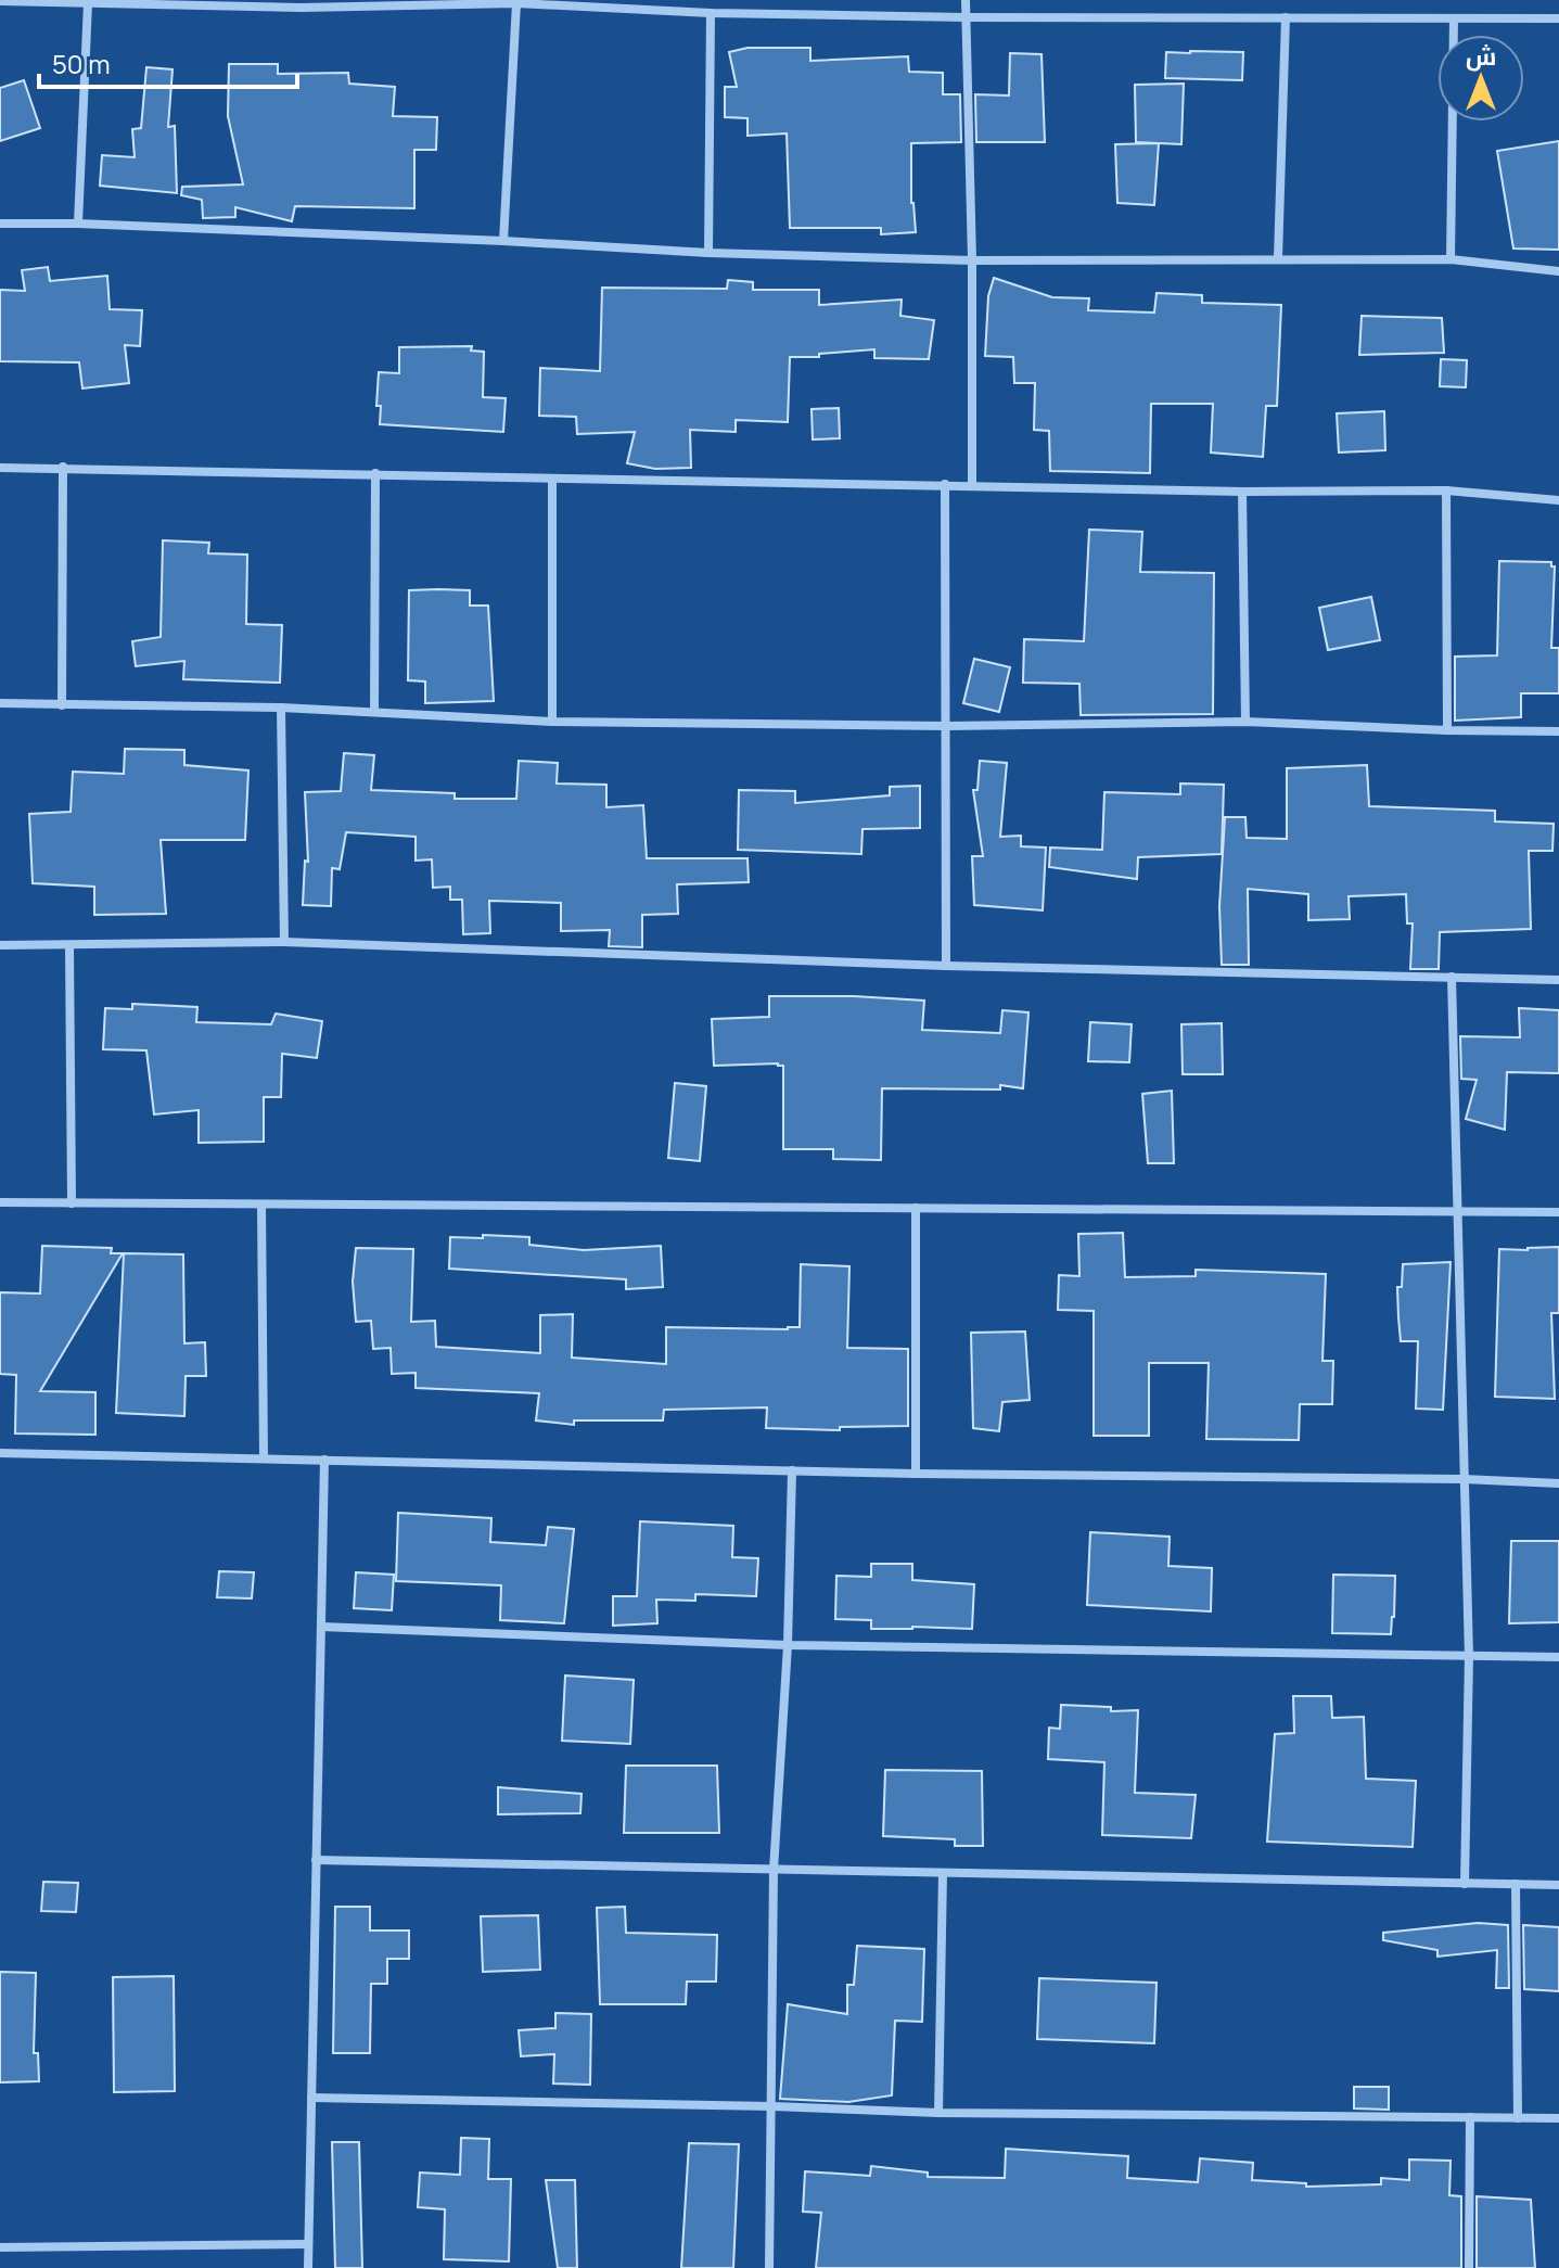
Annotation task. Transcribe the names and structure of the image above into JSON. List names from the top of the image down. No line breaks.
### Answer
{"scale_bar":"50 m","north":"top"}
